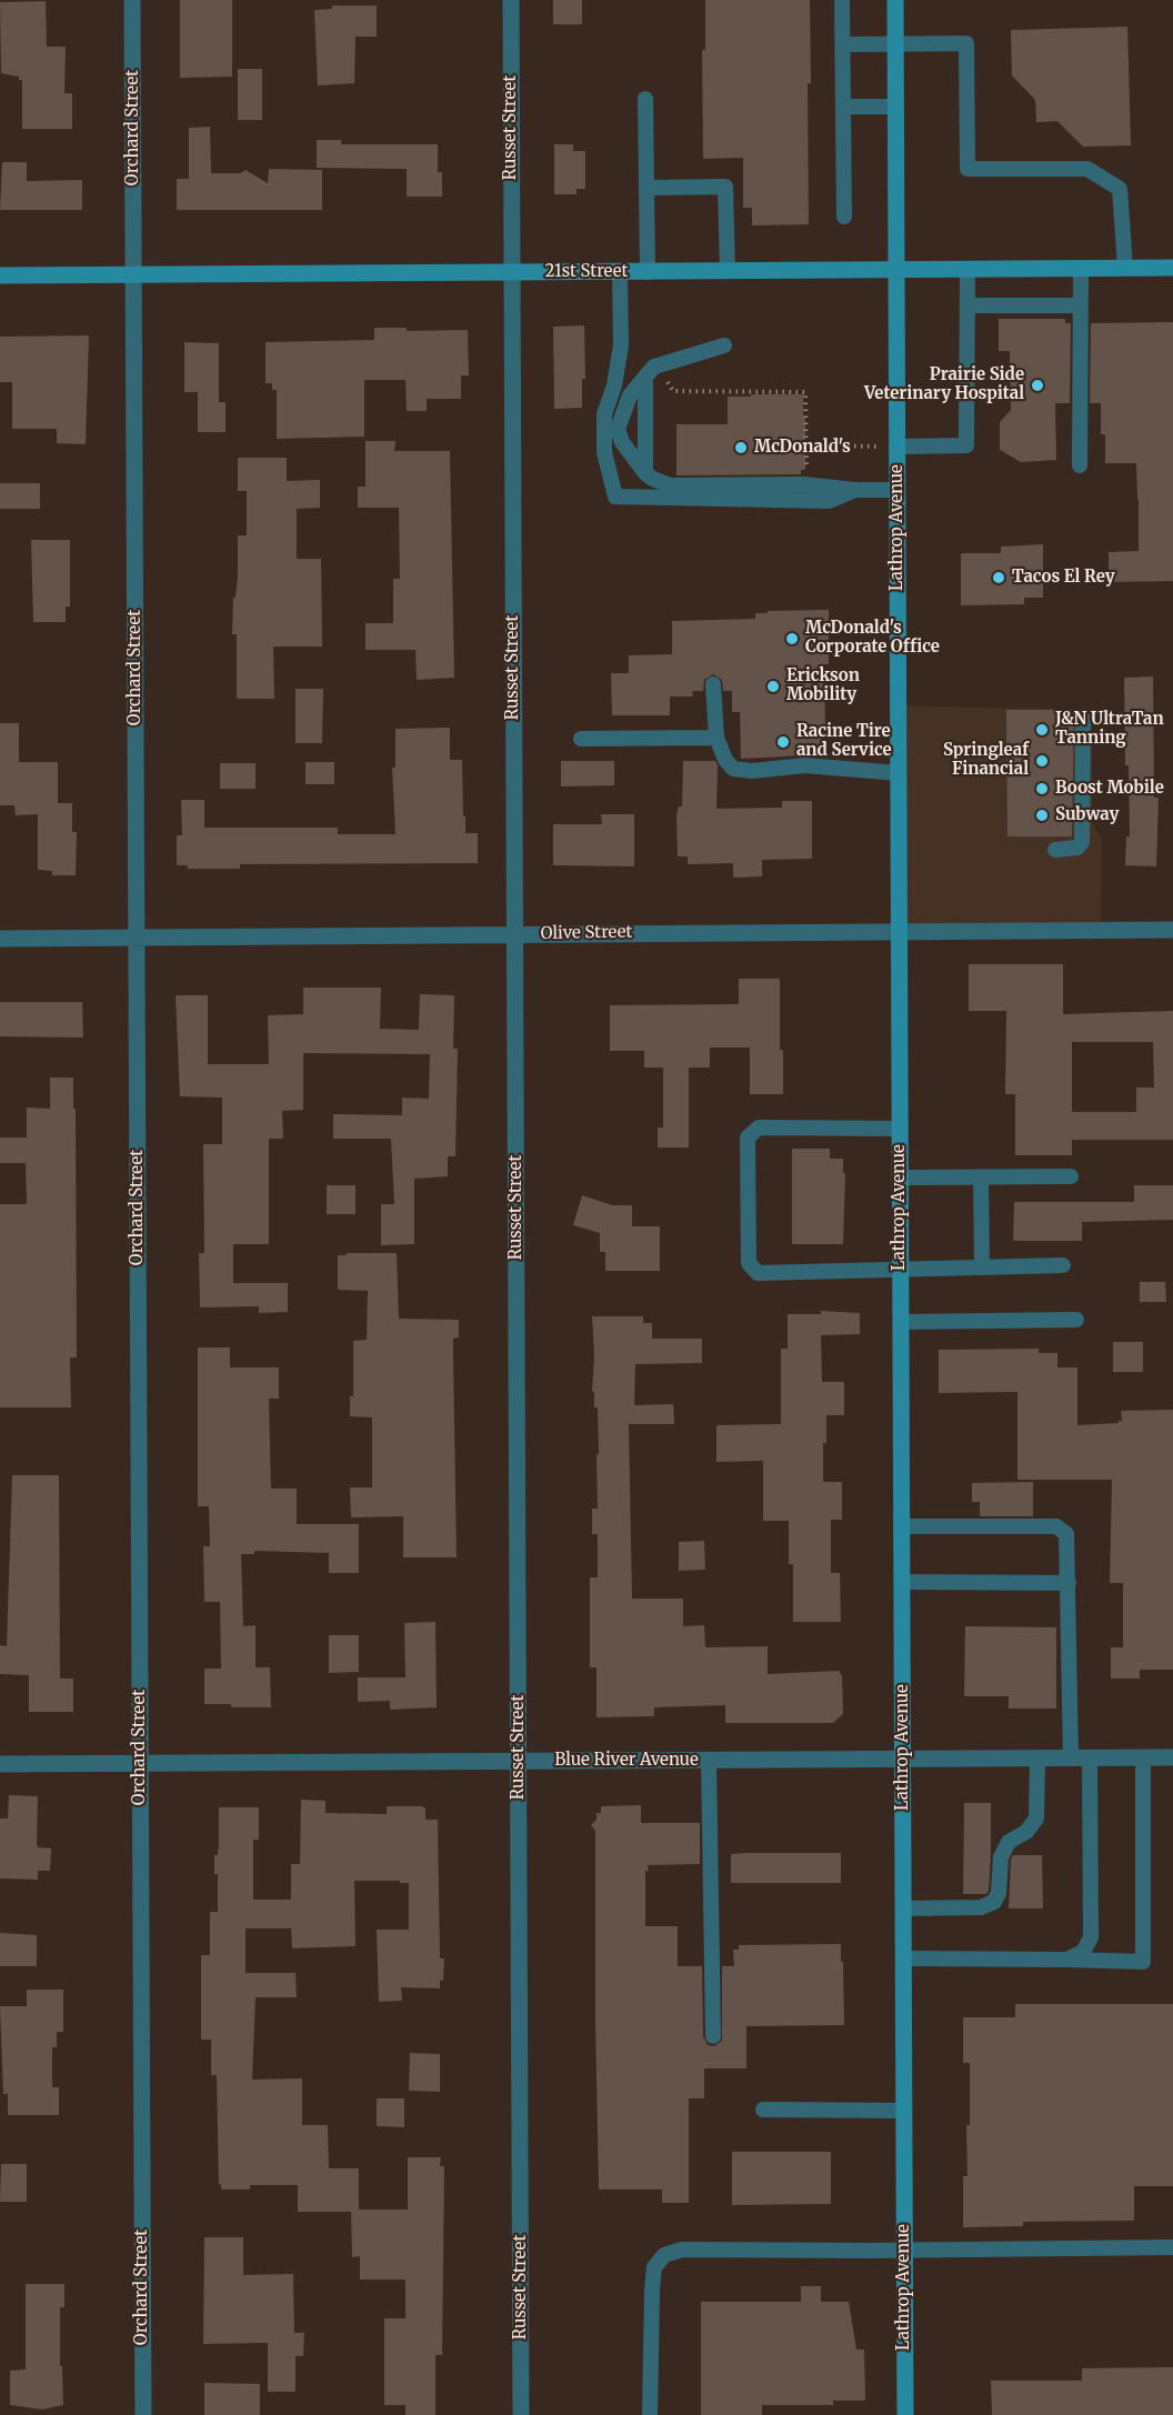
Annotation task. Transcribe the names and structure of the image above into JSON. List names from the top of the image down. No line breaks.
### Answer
{"streets":{"street":["Orchard Street","Russet Street","21st Street","Lathrop Avenue","Olive Street","Blue River Avenue"]},"crossings":[["Orchard Street","21st Street"],["Orchard Street","Olive Street"],["Orchard Street","Blue River Avenue"],["Russet Street","21st Street"],["Russet Street","Olive Street"],["Russet Street","Blue River Avenue"],["21st Street","Lathrop Avenue"],["Lathrop Avenue","Olive Street"],["Lathrop Avenue","Blue River Avenue"]],"places":["Prairie Side Veterinary Hospital","McDonald's","Tacos El Rey","McDonald's Corporate Office","Erickson Mobility","J&N UltraTan Tanning","Racine Tire and Service","Springleaf Financial","Boost Mobile","Subway"]}
